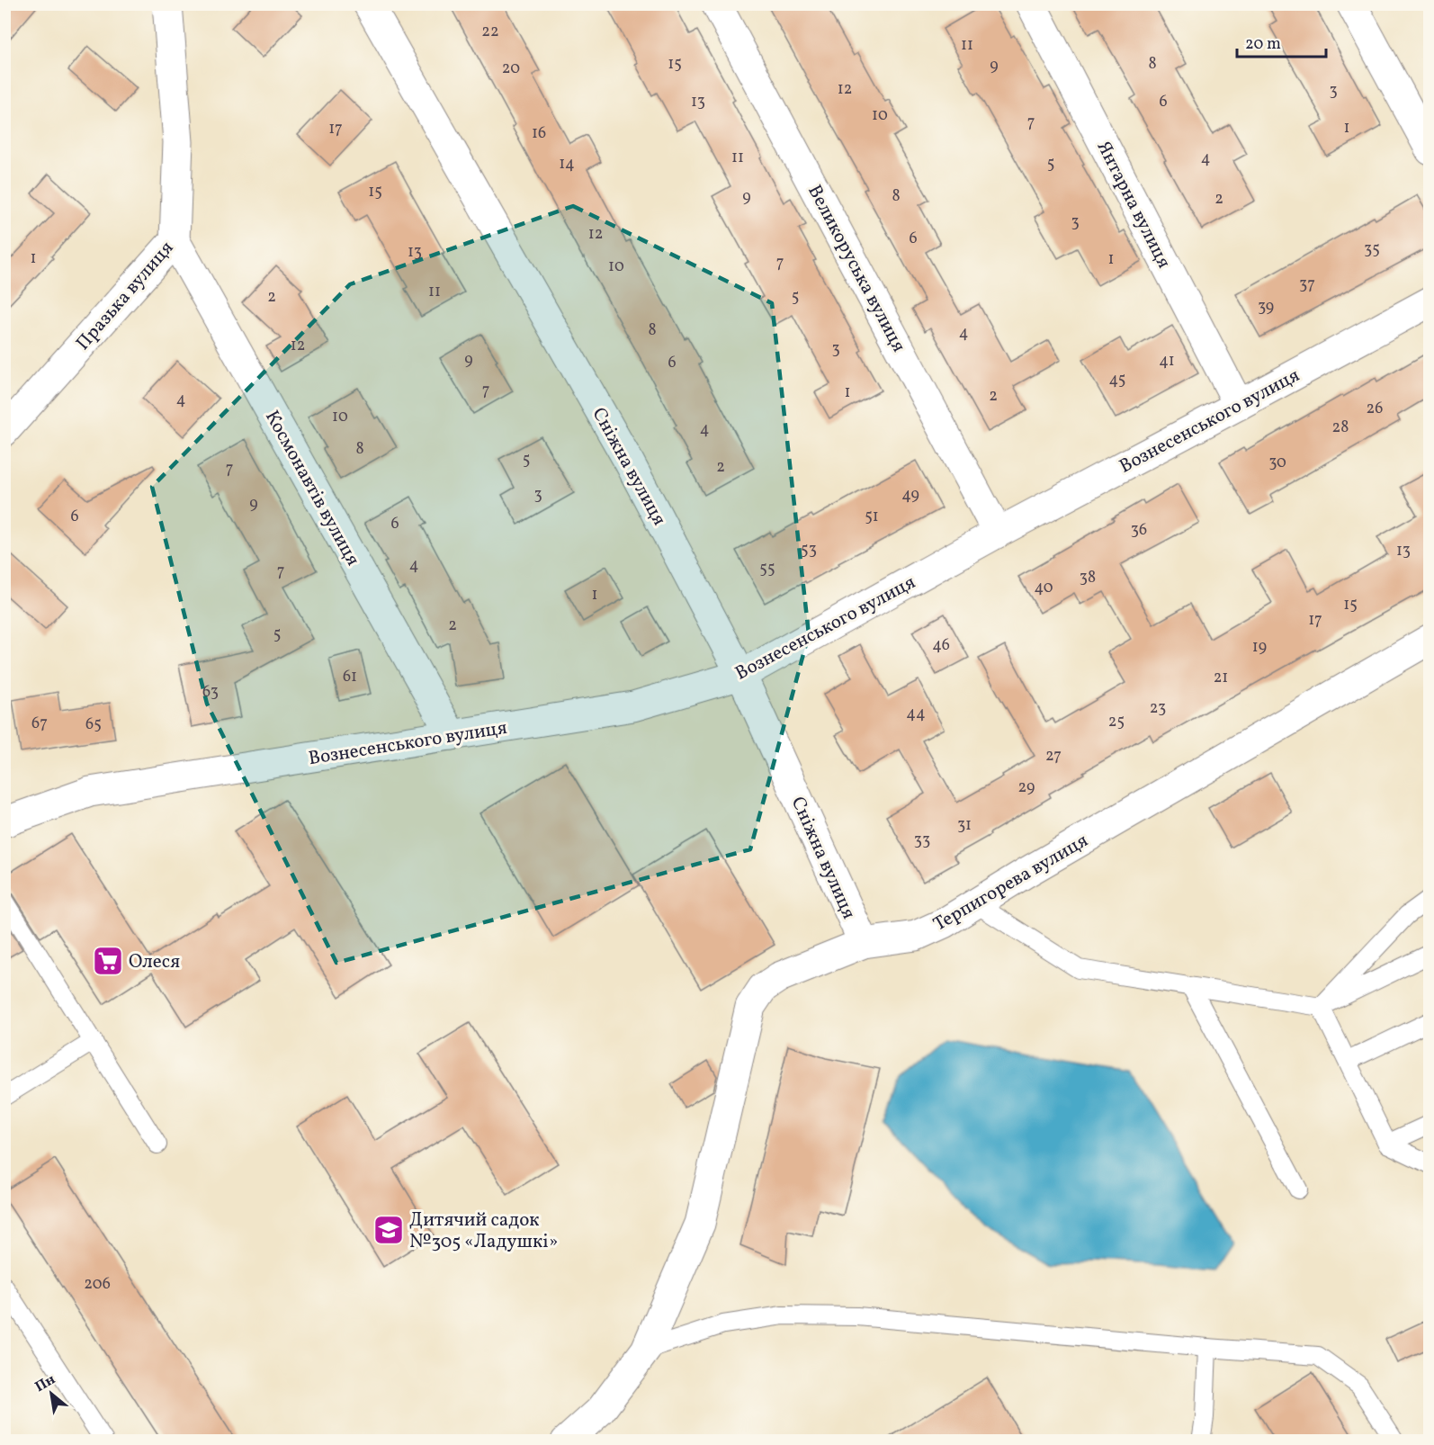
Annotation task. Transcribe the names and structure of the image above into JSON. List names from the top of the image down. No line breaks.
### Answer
{"streets":{"street":["Янтарна вулиця","Великоруська вулиця","Празька вулиця","Вознесенського вулиця","Сніжна вулиця","Космонавтів вулиця","Терпигорева вулиця"]},"crossings":[["Янтарна вулиця","Вознесенського вулиця"],["Великоруська вулиця","Вознесенського вулиця"],["Празька вулиця","Космонавтів вулиця"],["Вознесенського вулиця","Сніжна вулиця"],["Вознесенського вулиця","Космонавтів вулиця"],["Сніжна вулиця","Терпигорева вулиця"]],"places":{"supermarket":["Олеся"],"school or university":["Дитячий садок №305 «Ладушкі»"]},"house_numbers":["22","11","15","8","9","20","12","3","13","6","10","7","1","17","16","11","4","14","5","15","8","9","2","3","12","6","35","13","1","1","7","10","37","11","2","5","39","8","4","12","3","9","41","6","45","7","1","2","4","26","10","28","4","8","5","30","2","7","3","49","9","6","51","6","36","53","13","4","55","7","38","40","1","15","17","2","5","46","19","61","21","63","23","44","25","67","65","27","29","31","33","206"],"scale_bar":"20 m","north":"top left"}
